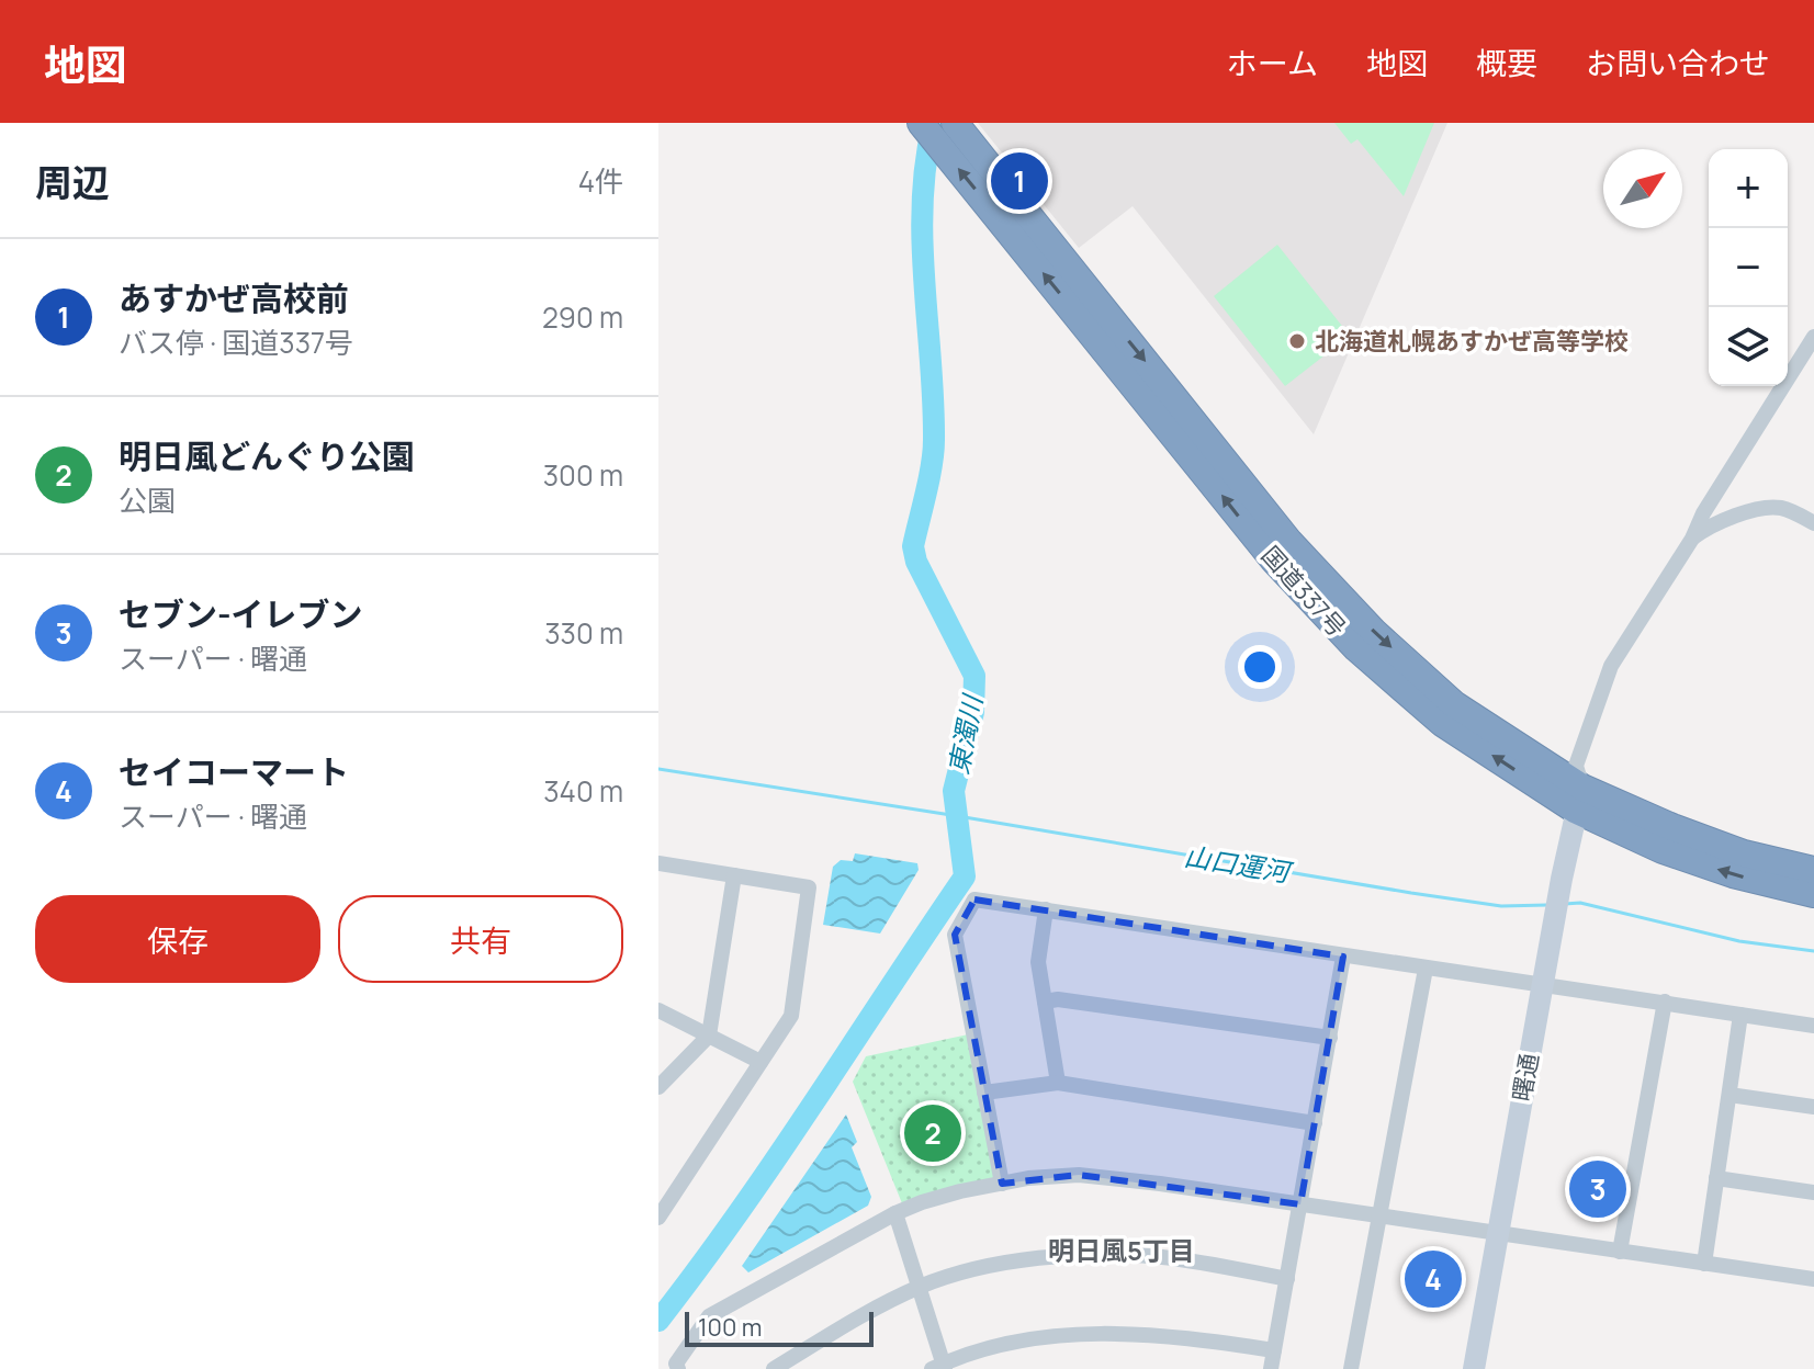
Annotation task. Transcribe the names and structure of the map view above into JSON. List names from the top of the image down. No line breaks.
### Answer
{"streets":{"highway":["国道337号"],"street":["曙通"]},"crossings":[["国道337号","曙通"]],"districts":["明日風5丁目"],"water":["東濁川","山口運河"],"places":["北海道札幌あすかぜ高等学校"],"scale_bar":"100 m","north":"top right","page":{"header":"地図","nav":["ホーム","地図","概要","お問い合わせ"],"heading":["周辺","4件"],"pins":["1","2","3","4"],"map_buttons":["+","−"],"list":[{"mark":"1","name":"あすかぜ高校前","note":"バス停 · 国道337号","value":"290 m"},{"mark":"2","name":"明日風どんぐり公園","note":"公園","value":"300 m"},{"mark":"3","name":"セブン-イレブン","note":"スーパー · 曙通","value":"330 m"},{"mark":"4","name":"セイコーマート","note":"スーパー · 曙通","value":"340 m"}],"buttons":["保存","共有"],"scale":"100 m"}}
